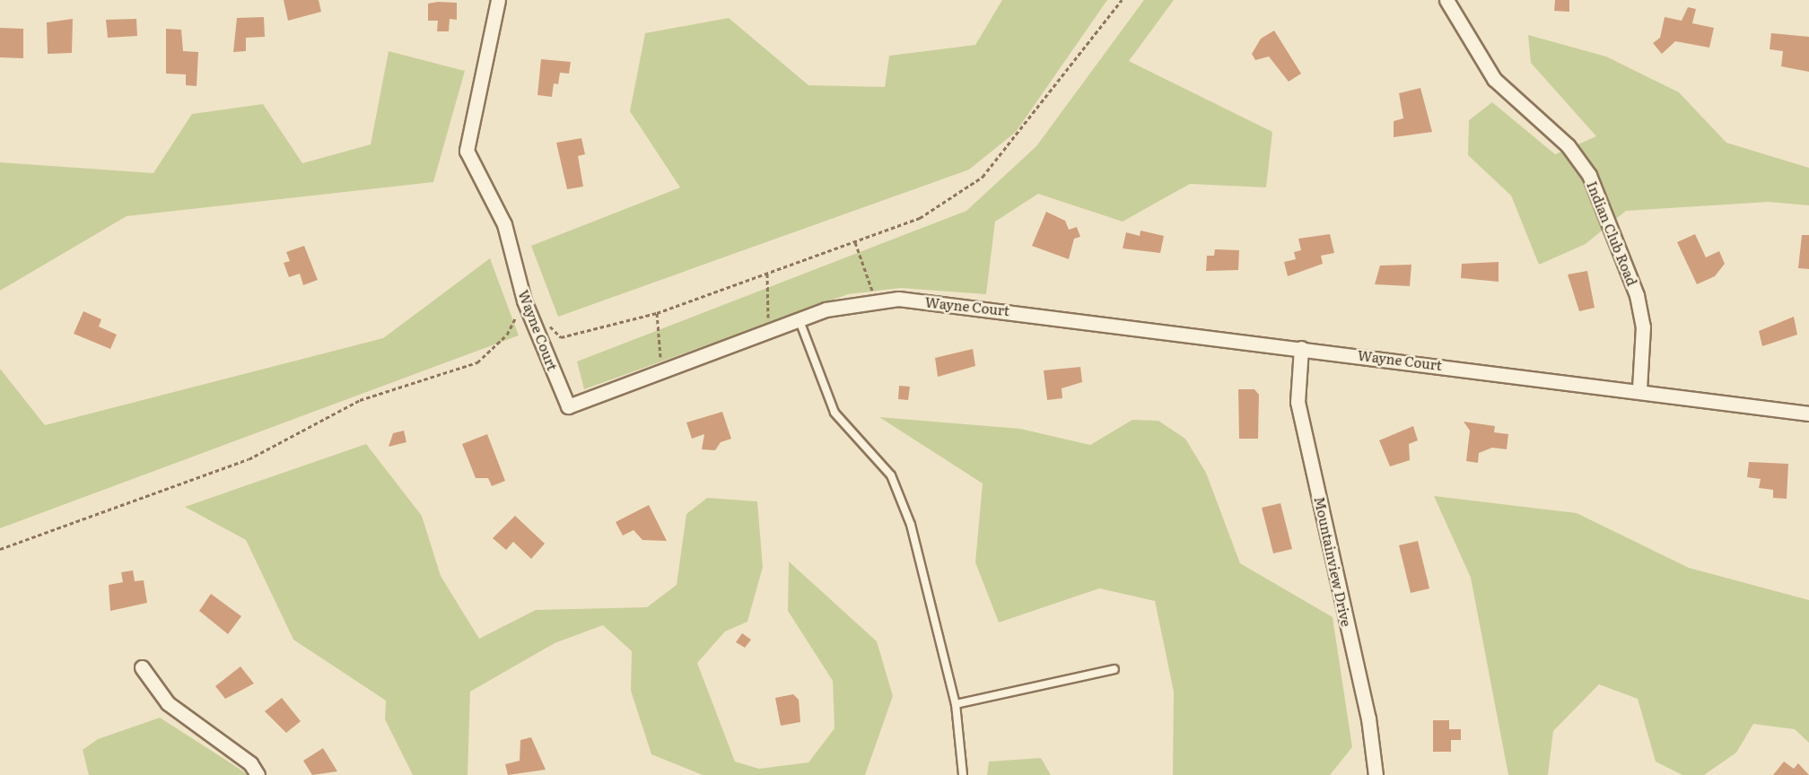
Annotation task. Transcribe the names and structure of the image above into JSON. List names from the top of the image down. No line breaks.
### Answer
{"streets":{"street":["Indian Club Road","Wayne Court","Mountainview Drive"]},"crossings":[["Indian Club Road","Wayne Court"],["Wayne Court","Mountainview Drive"]]}
